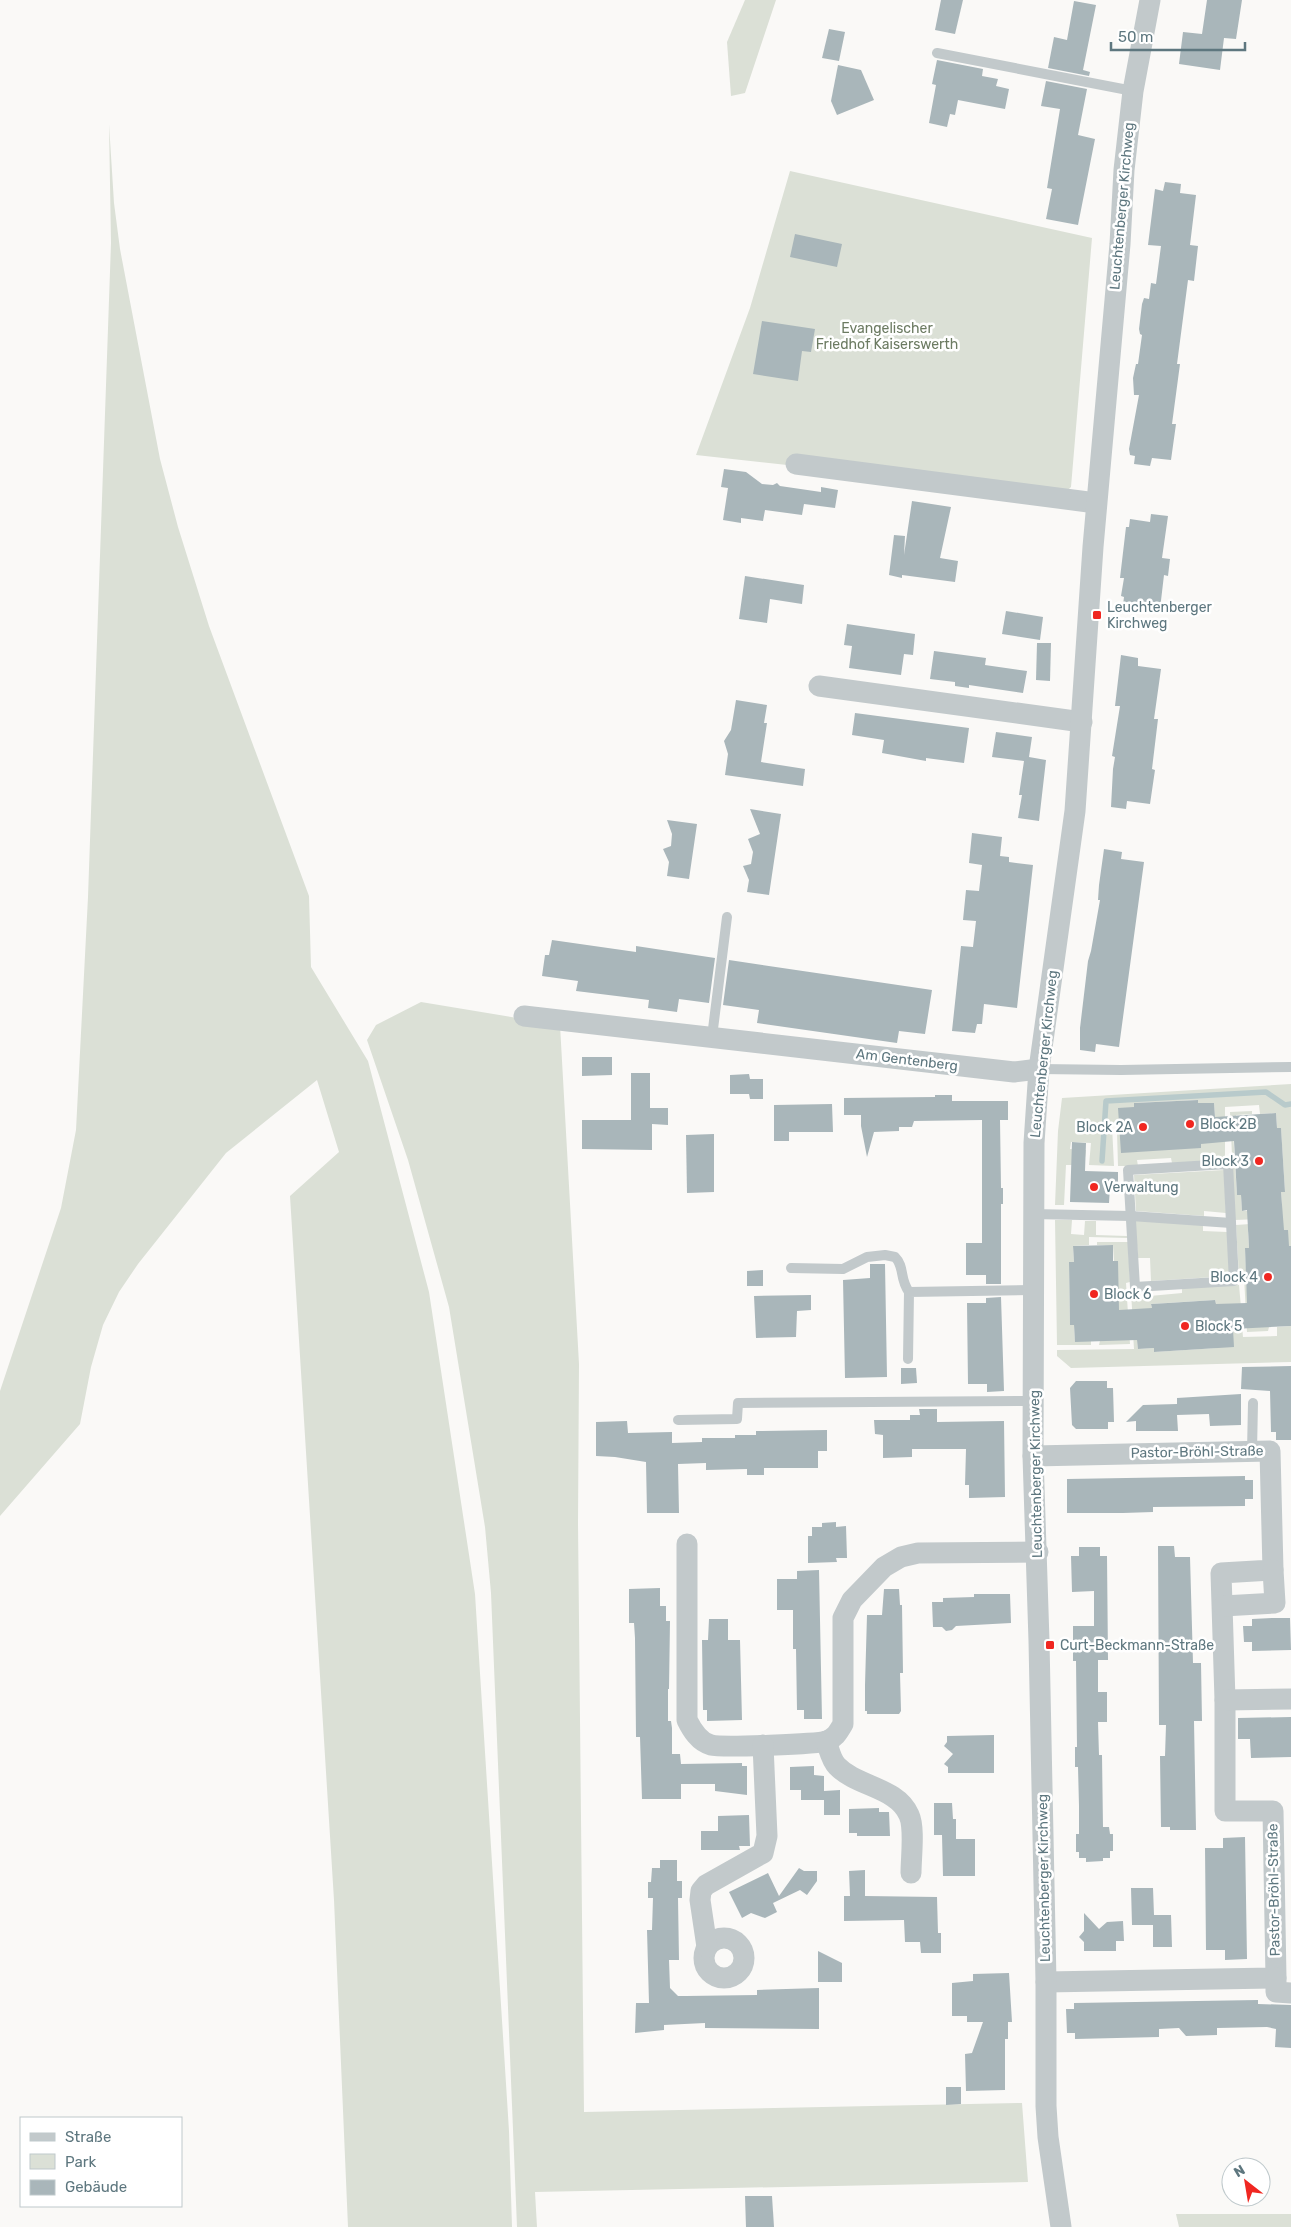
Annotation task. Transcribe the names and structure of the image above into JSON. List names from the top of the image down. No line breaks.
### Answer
{"streets":{"street":["Leuchtenberger Kirchweg","Am Gentenberg","Pastor-Bröhl-Straße"]},"crossings":[["Leuchtenberger Kirchweg","Am Gentenberg"],["Leuchtenberger Kirchweg","Pastor-Bröhl-Straße"]],"parks":["Evangelischer Friedhof Kaiserswerth"],"places":{"transit":["Leuchtenberger Kirchweg","Curt-Beckmann-Straße"],"other":["Block 2B","Block 2A","Block 3","Verwaltung","Block 4","Block 6","Block 5"]},"legend":["Straße","Park","Gebäude"],"scale_bar":"50 m","north":"top left"}
